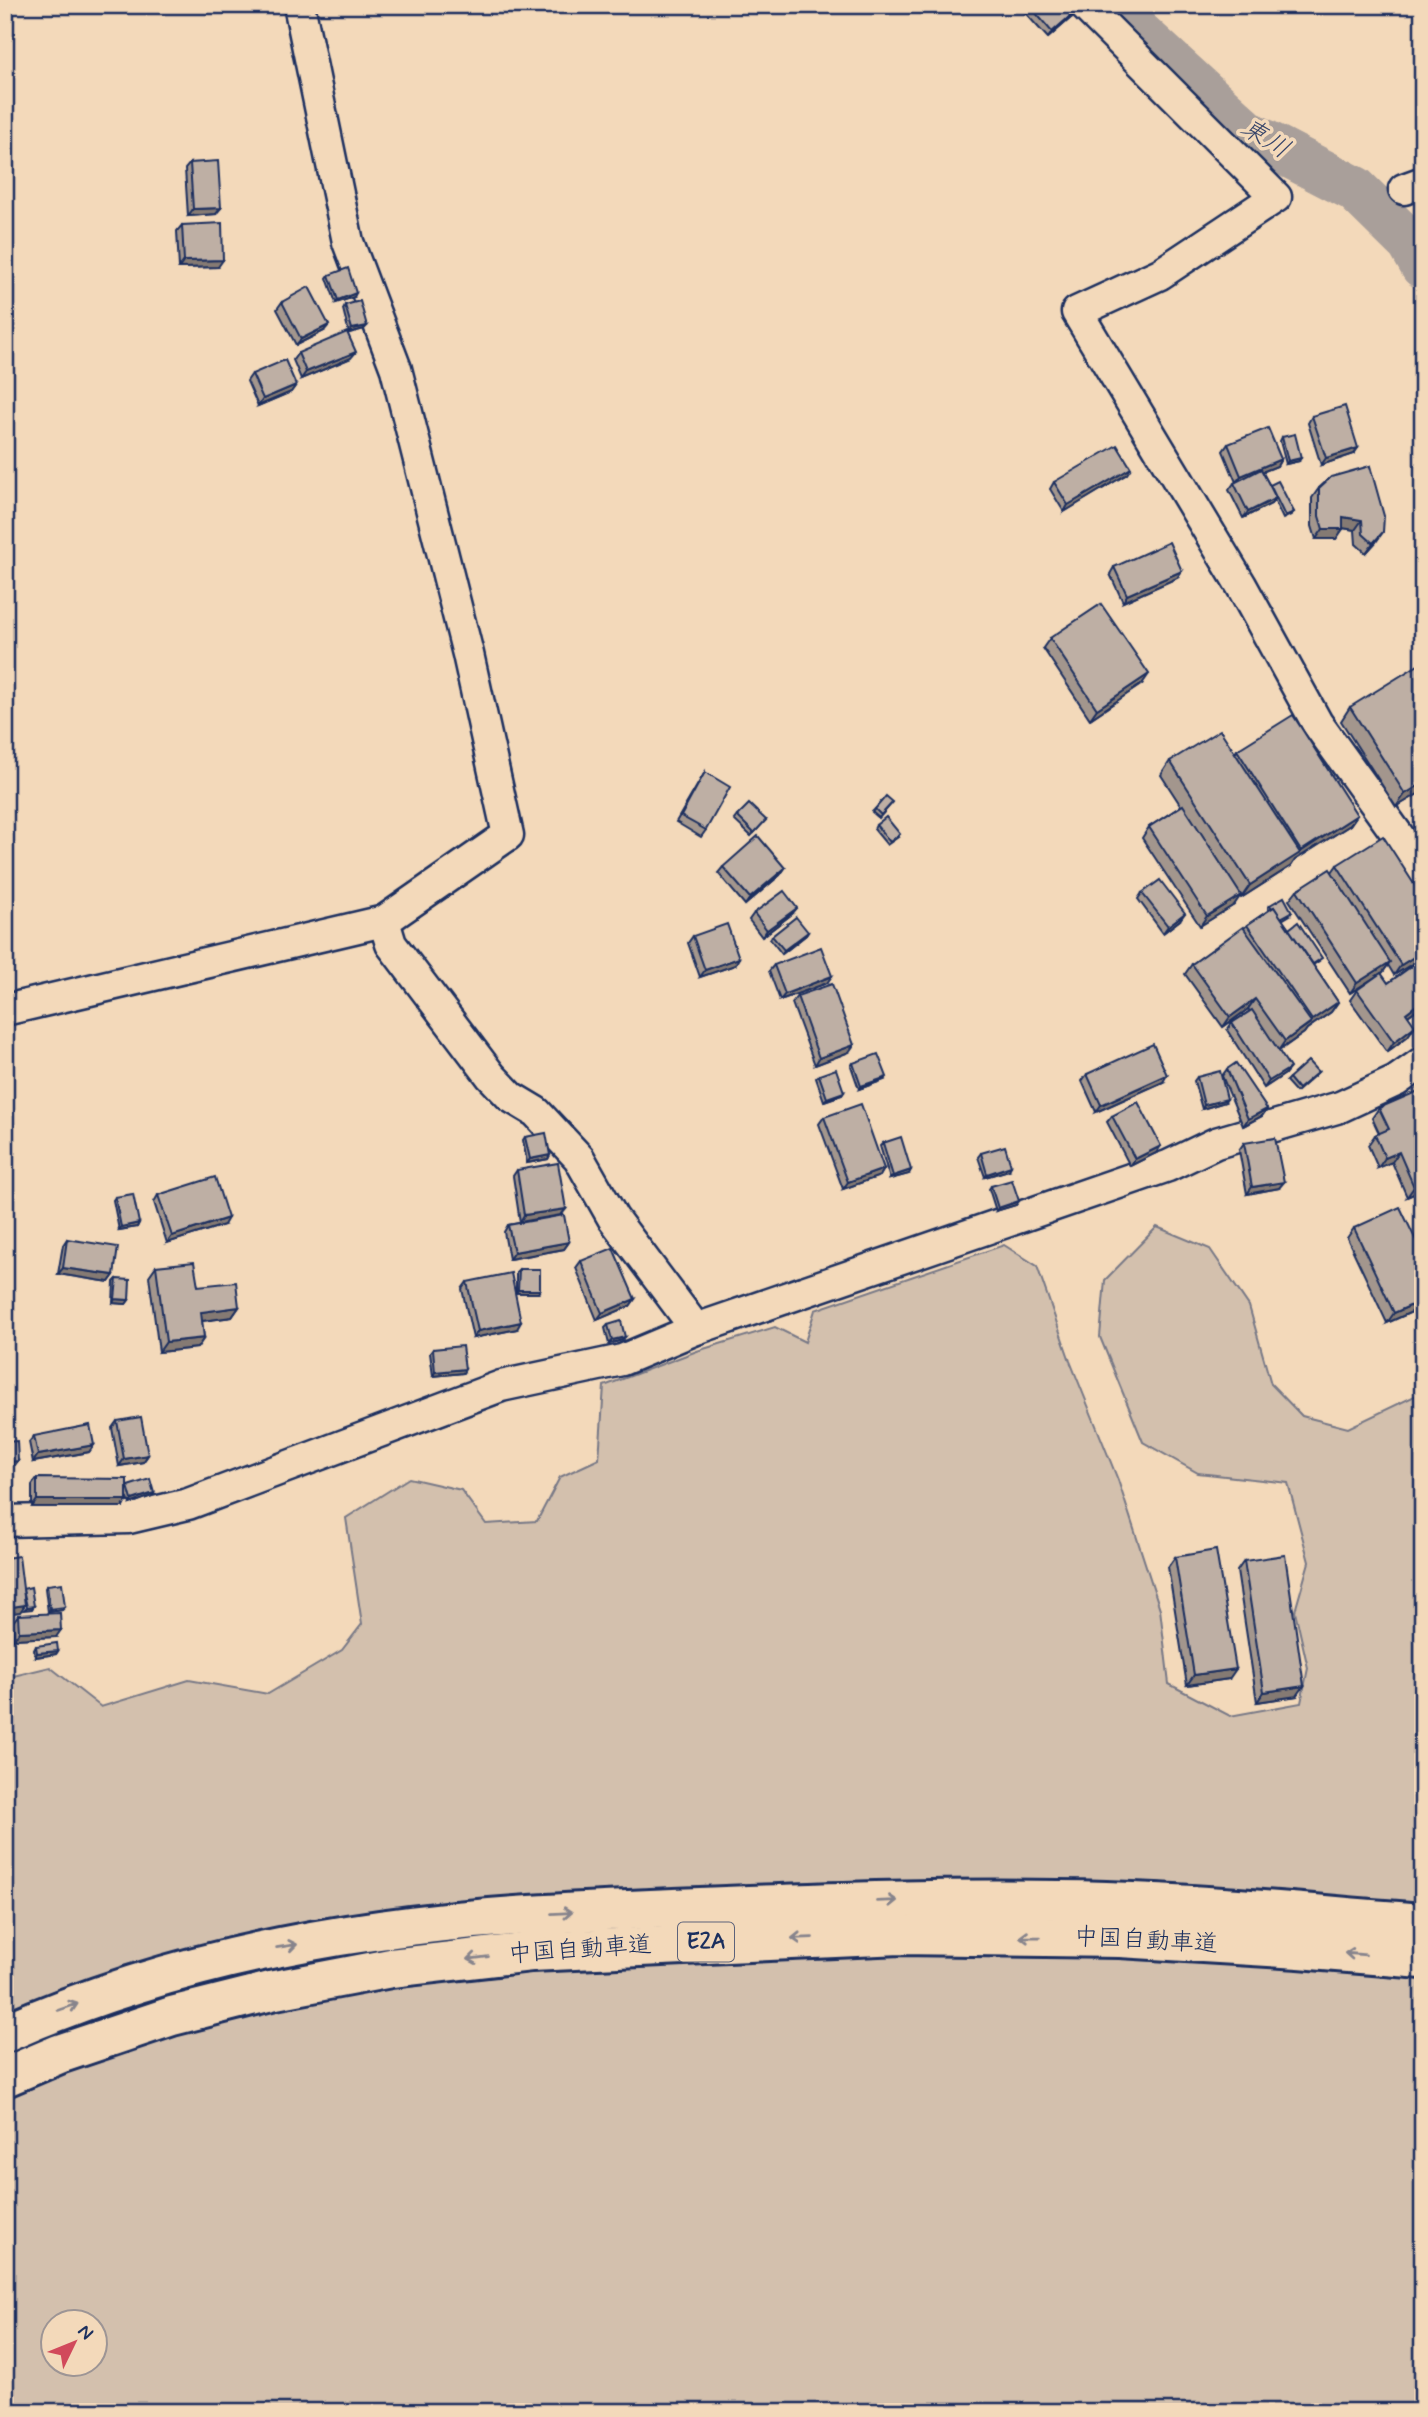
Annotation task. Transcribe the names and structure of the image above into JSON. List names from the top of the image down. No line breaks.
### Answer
{"streets":{"highway":["中国自動車道","E2A"]},"water":["東川"],"north":"top right"}
